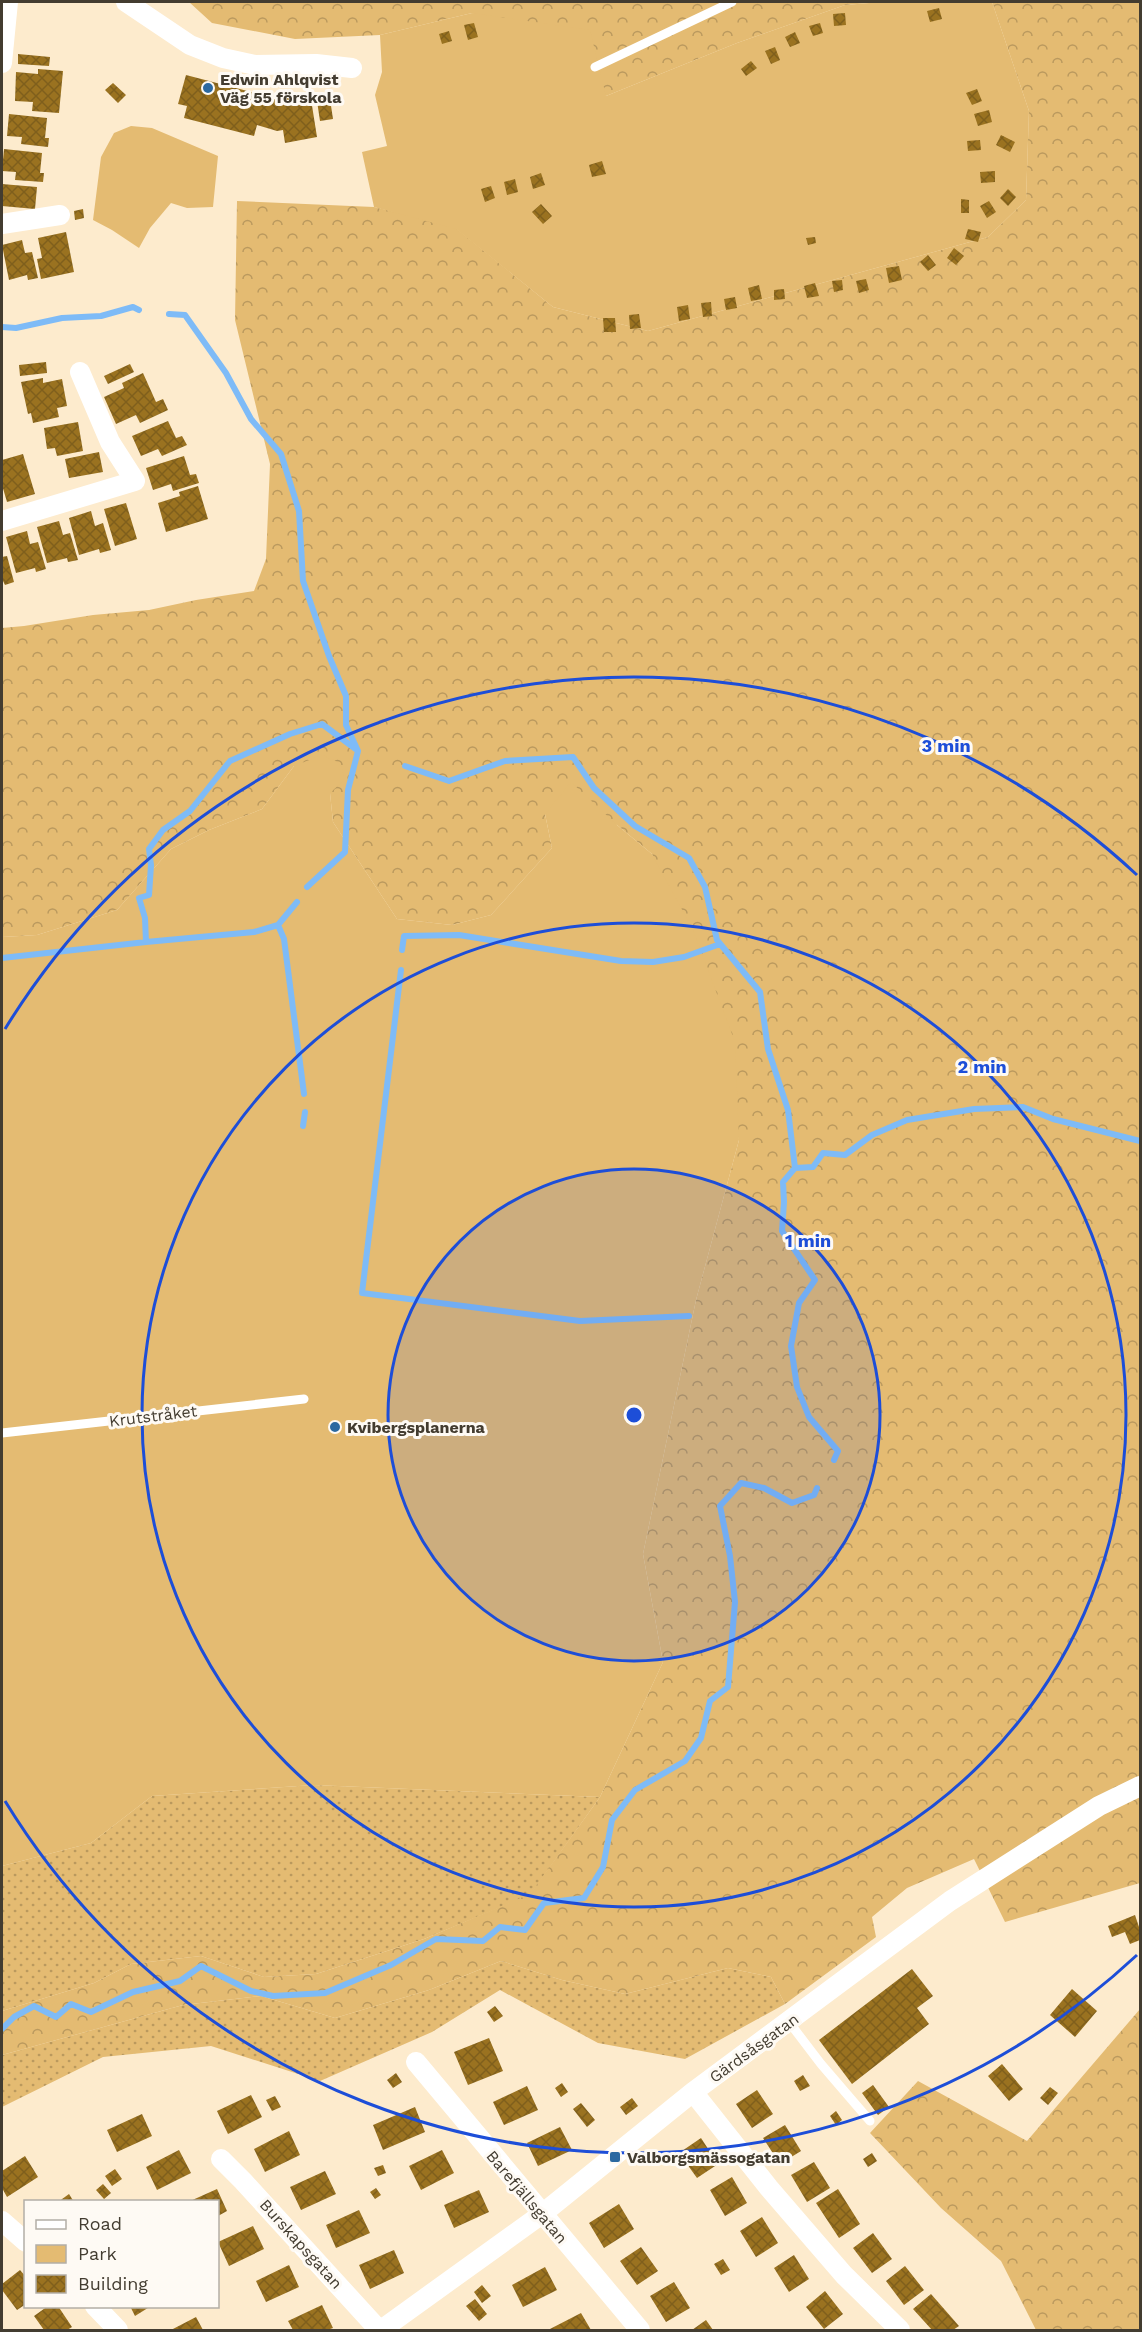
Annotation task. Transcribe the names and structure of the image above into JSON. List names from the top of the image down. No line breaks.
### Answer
{"streets":{"street":["Gärdsåsgatan","Barefjällsgatan","Burskapsgatan"],"lane":["Krutstråket"]},"crossings":[["Gärdsåsgatan","Barefjällsgatan"],["Gärdsåsgatan","Burskapsgatan"]],"places":{"other":["Edwin Ahlqvist Väg 55 förskola","Kvibergsplanerna"],"transit":["Valborgsmässogatan"]},"legend":["Road","Park","Building"],"rings":["3 min","2 min","1 min"]}
